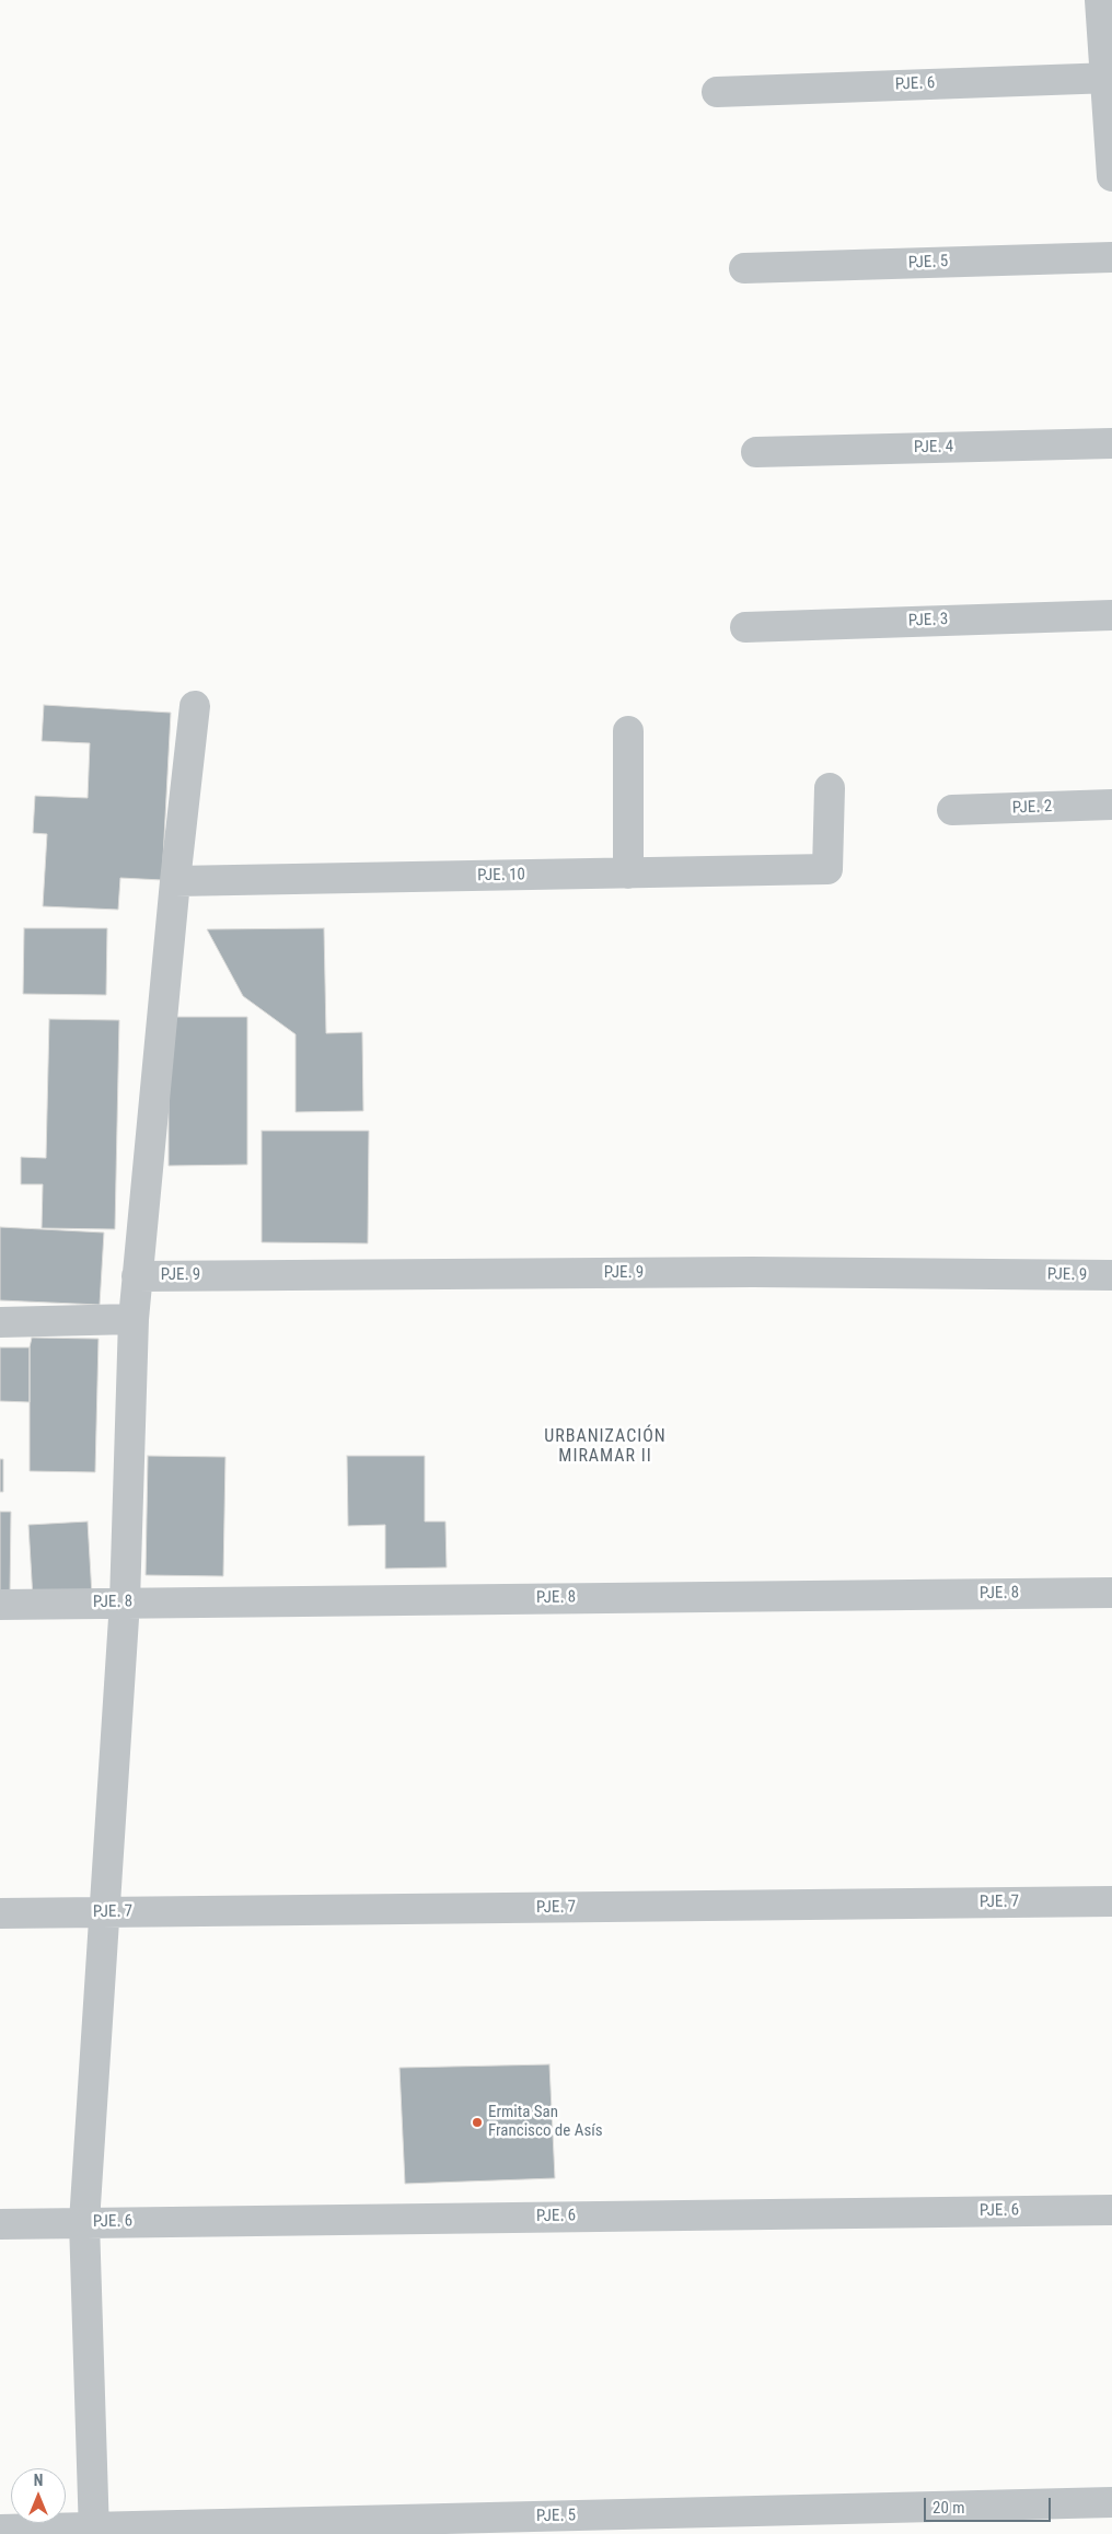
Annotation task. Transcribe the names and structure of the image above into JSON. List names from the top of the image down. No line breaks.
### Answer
{"streets":{"street":["PJE. 6","PJE. 5","PJE. 4","PJE. 3","PJE. 2","PJE. 10","PJE. 9","PJE. 8","PJE. 7"]},"districts":["URBANIZACIÓN MIRAMAR II"],"places":["Ermita San Francisco de Asís"],"scale_bar":"20 m","north":"top"}
